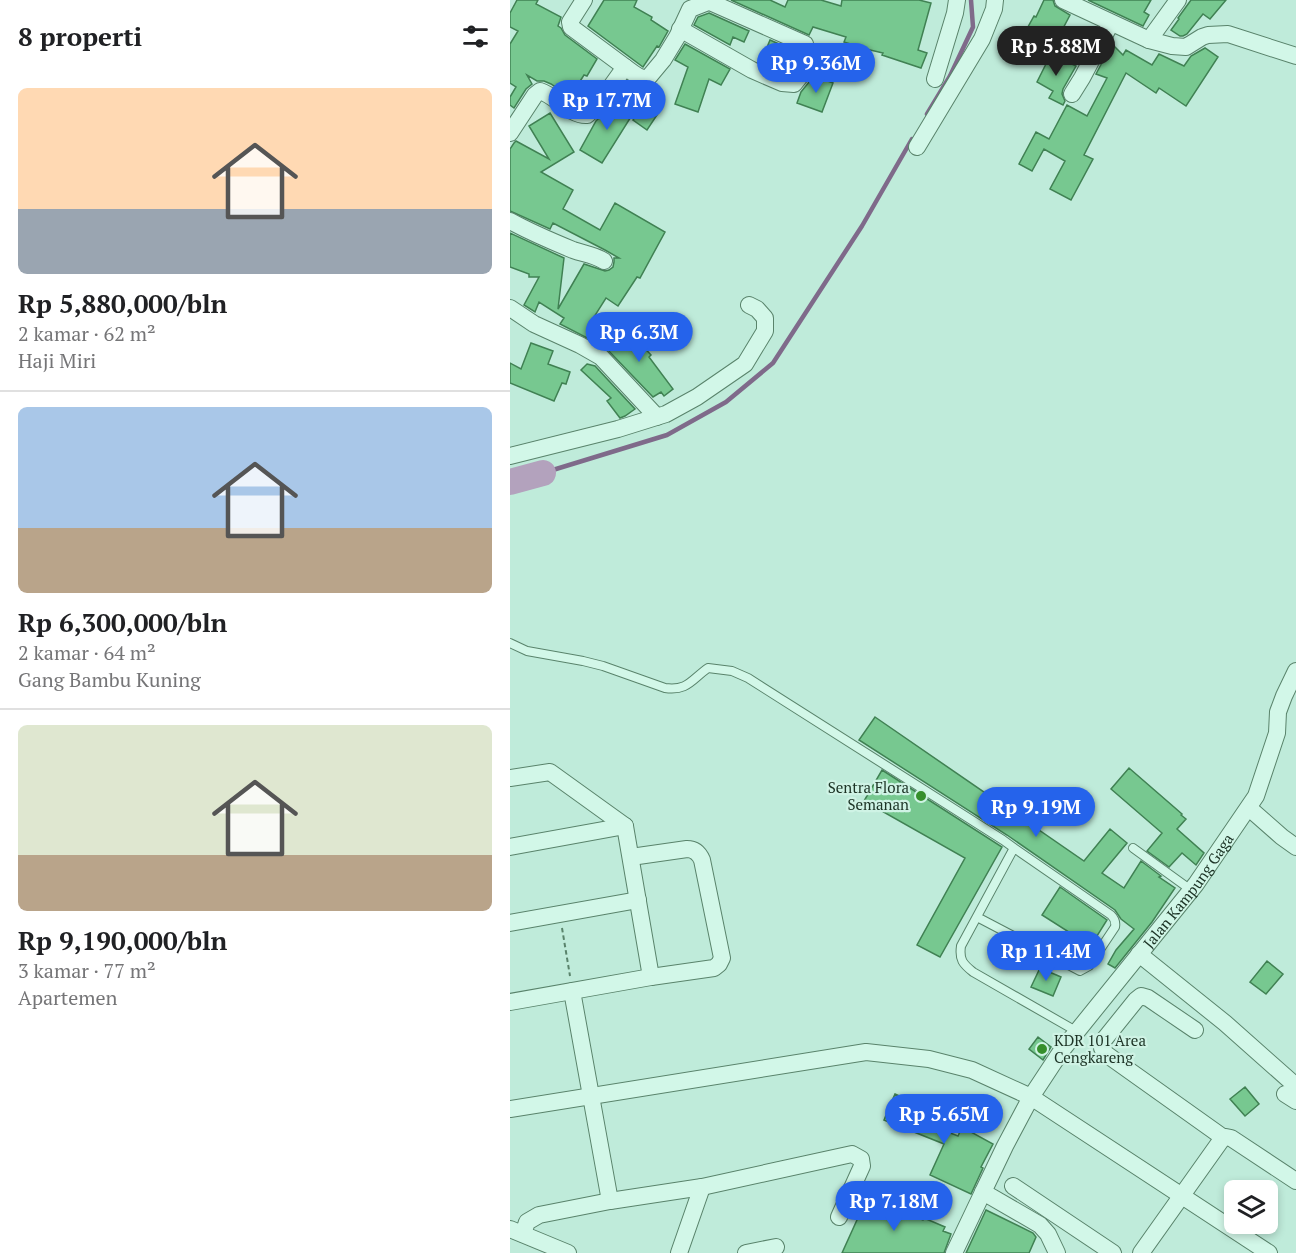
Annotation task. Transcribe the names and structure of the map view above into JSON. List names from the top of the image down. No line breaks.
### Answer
{"streets":{"street":["Jalan Kampung Gaga"]},"places":["Sentra Flora Semanan","KDR 101 Area Cengkareng"],"page":{"heading":"8 properti","price":["Rp 5.88M","Rp 9.36M","Rp 17.7M","Rp 6.3M","Rp 9.19M","Rp 11.4M","Rp 5.65M","Rp 7.18M"],"list":[{"name":"Rp 5,880,000/bln","note":"2 kamar · 62 m² · Haji Miri"},{"name":"Rp 6,300,000/bln","note":"2 kamar · 64 m² · Gang Bambu Kuning"},{"name":"Rp 9,190,000/bln","note":"3 kamar · 77 m² · Apartemen"}]}}
